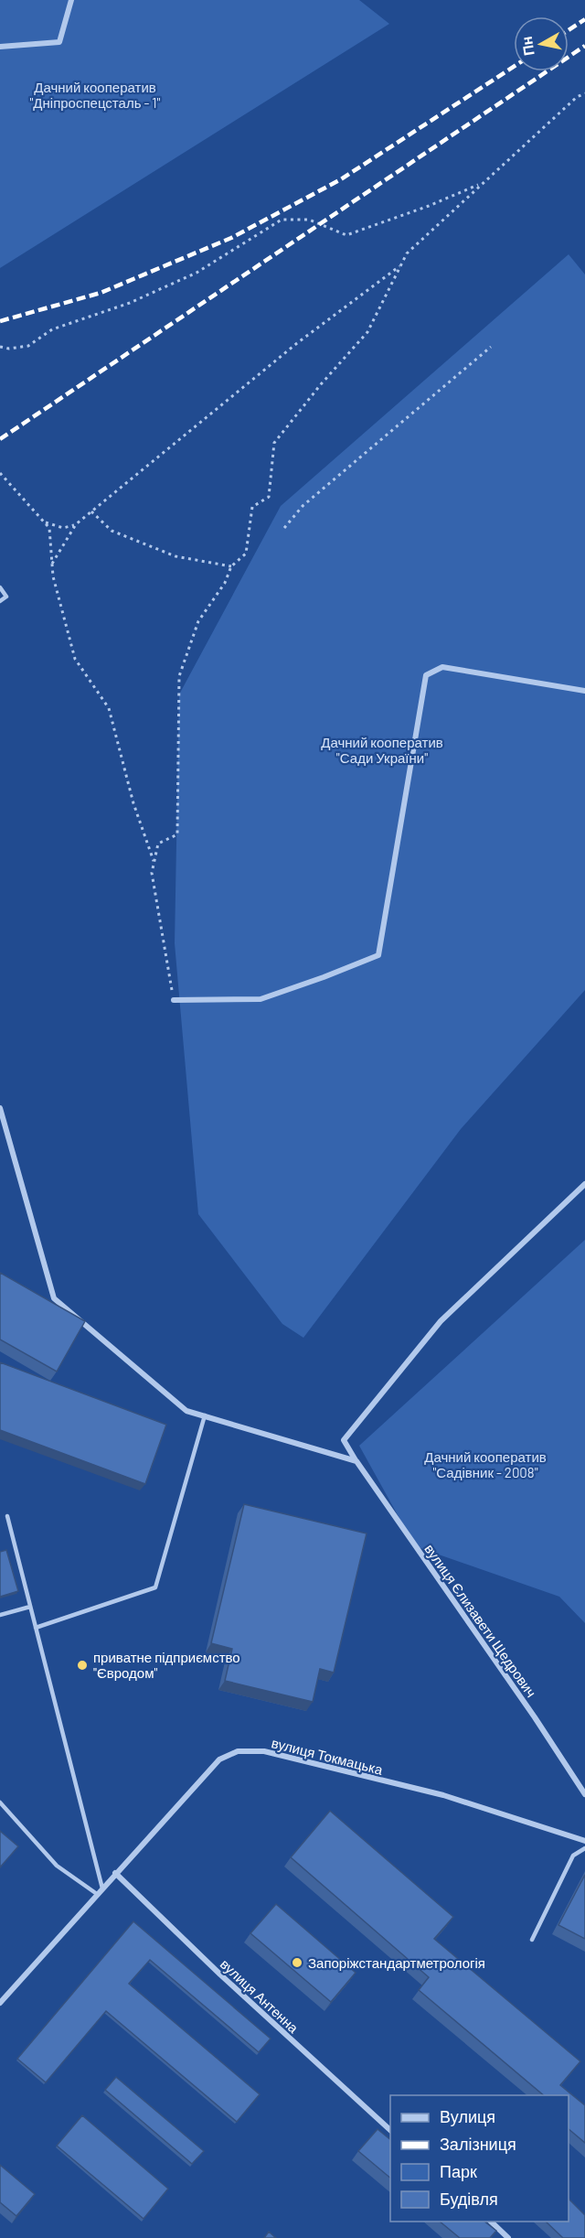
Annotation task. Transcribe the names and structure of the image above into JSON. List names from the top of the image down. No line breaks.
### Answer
{"streets":{"street":["вулиця Єлизавети Щедрович","вулиця Токмацька","вулиця Антенна"]},"crossings":[["вулиця Токмацька","вулиця Антенна"]],"parks":["Дачний кооператив \"Дніпроспецсталь - 1\"","Дачний кооператив \"Сади України\"","Дачний кооператив \"Садівник - 2008\""],"places":["приватне підприємство \"Євродом\"","Запоріжстандартметрологія"],"legend":["Вулиця","Залізниця","Парк","Будівля"],"north":"left"}
